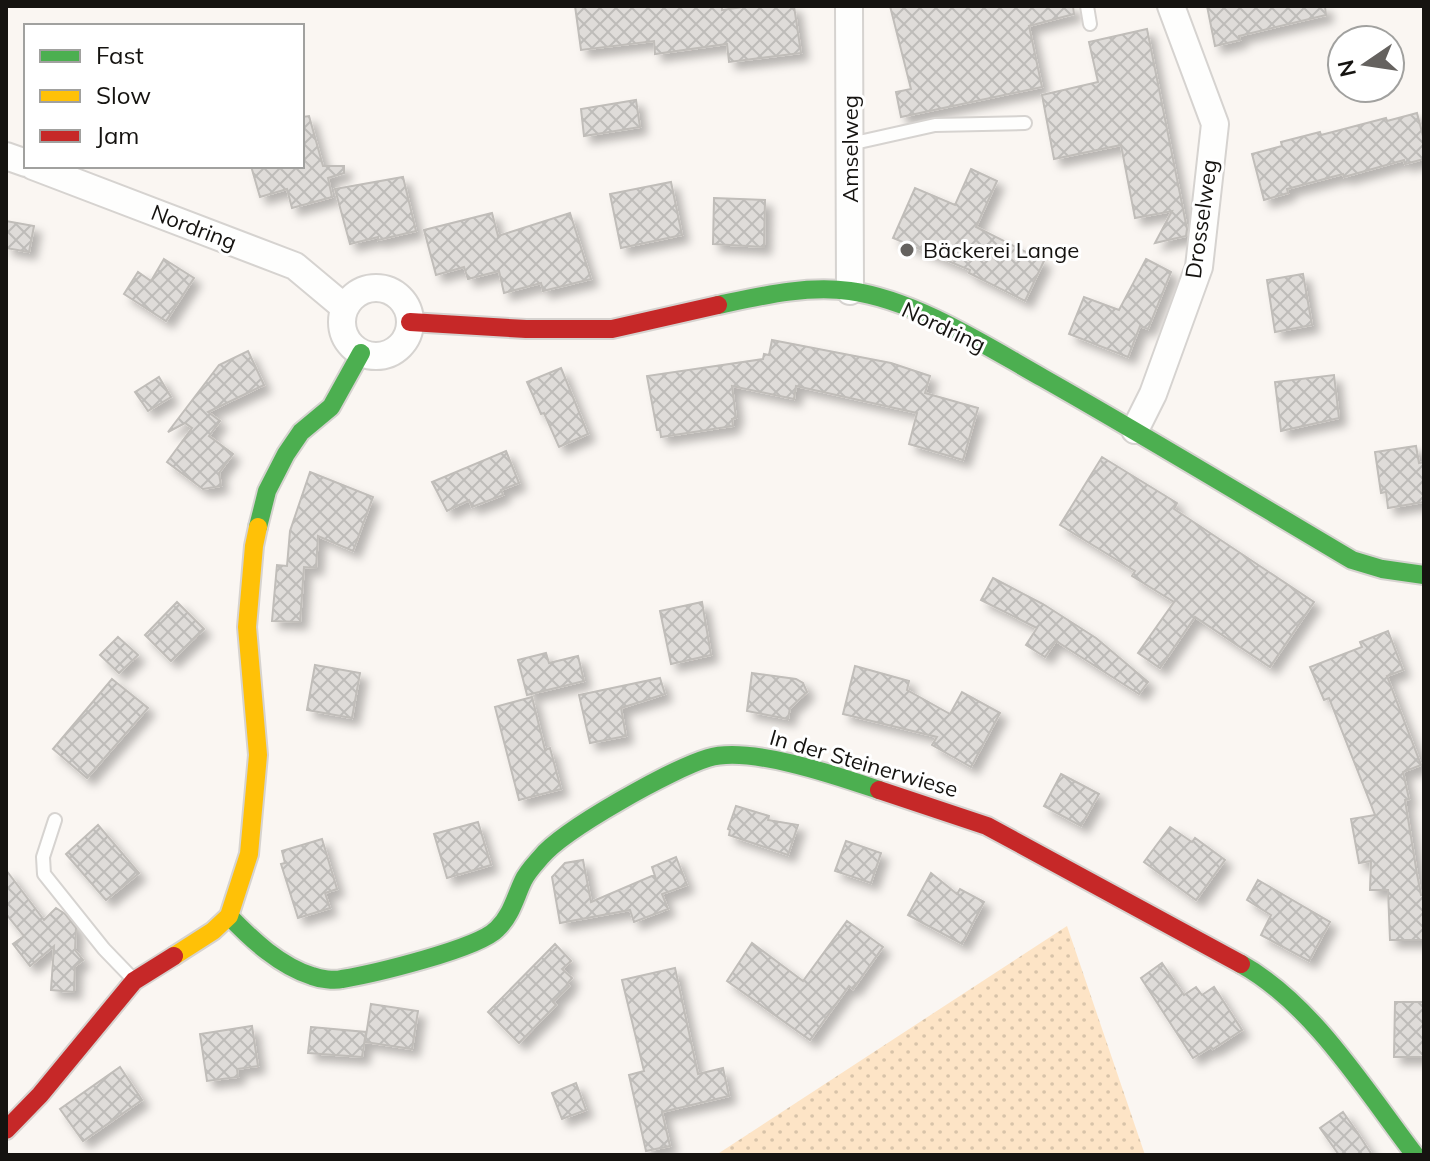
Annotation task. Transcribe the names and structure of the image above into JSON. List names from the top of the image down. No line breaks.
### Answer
{"streets":{"street":["Amselweg","Drosselweg","Nordring","In der Steinerwiese"]},"crossings":[["Amselweg","Nordring"],["Drosselweg","Nordring"]],"places":["Bäckerei Lange"],"legend":["Fast","Slow","Jam"],"north":"left"}
